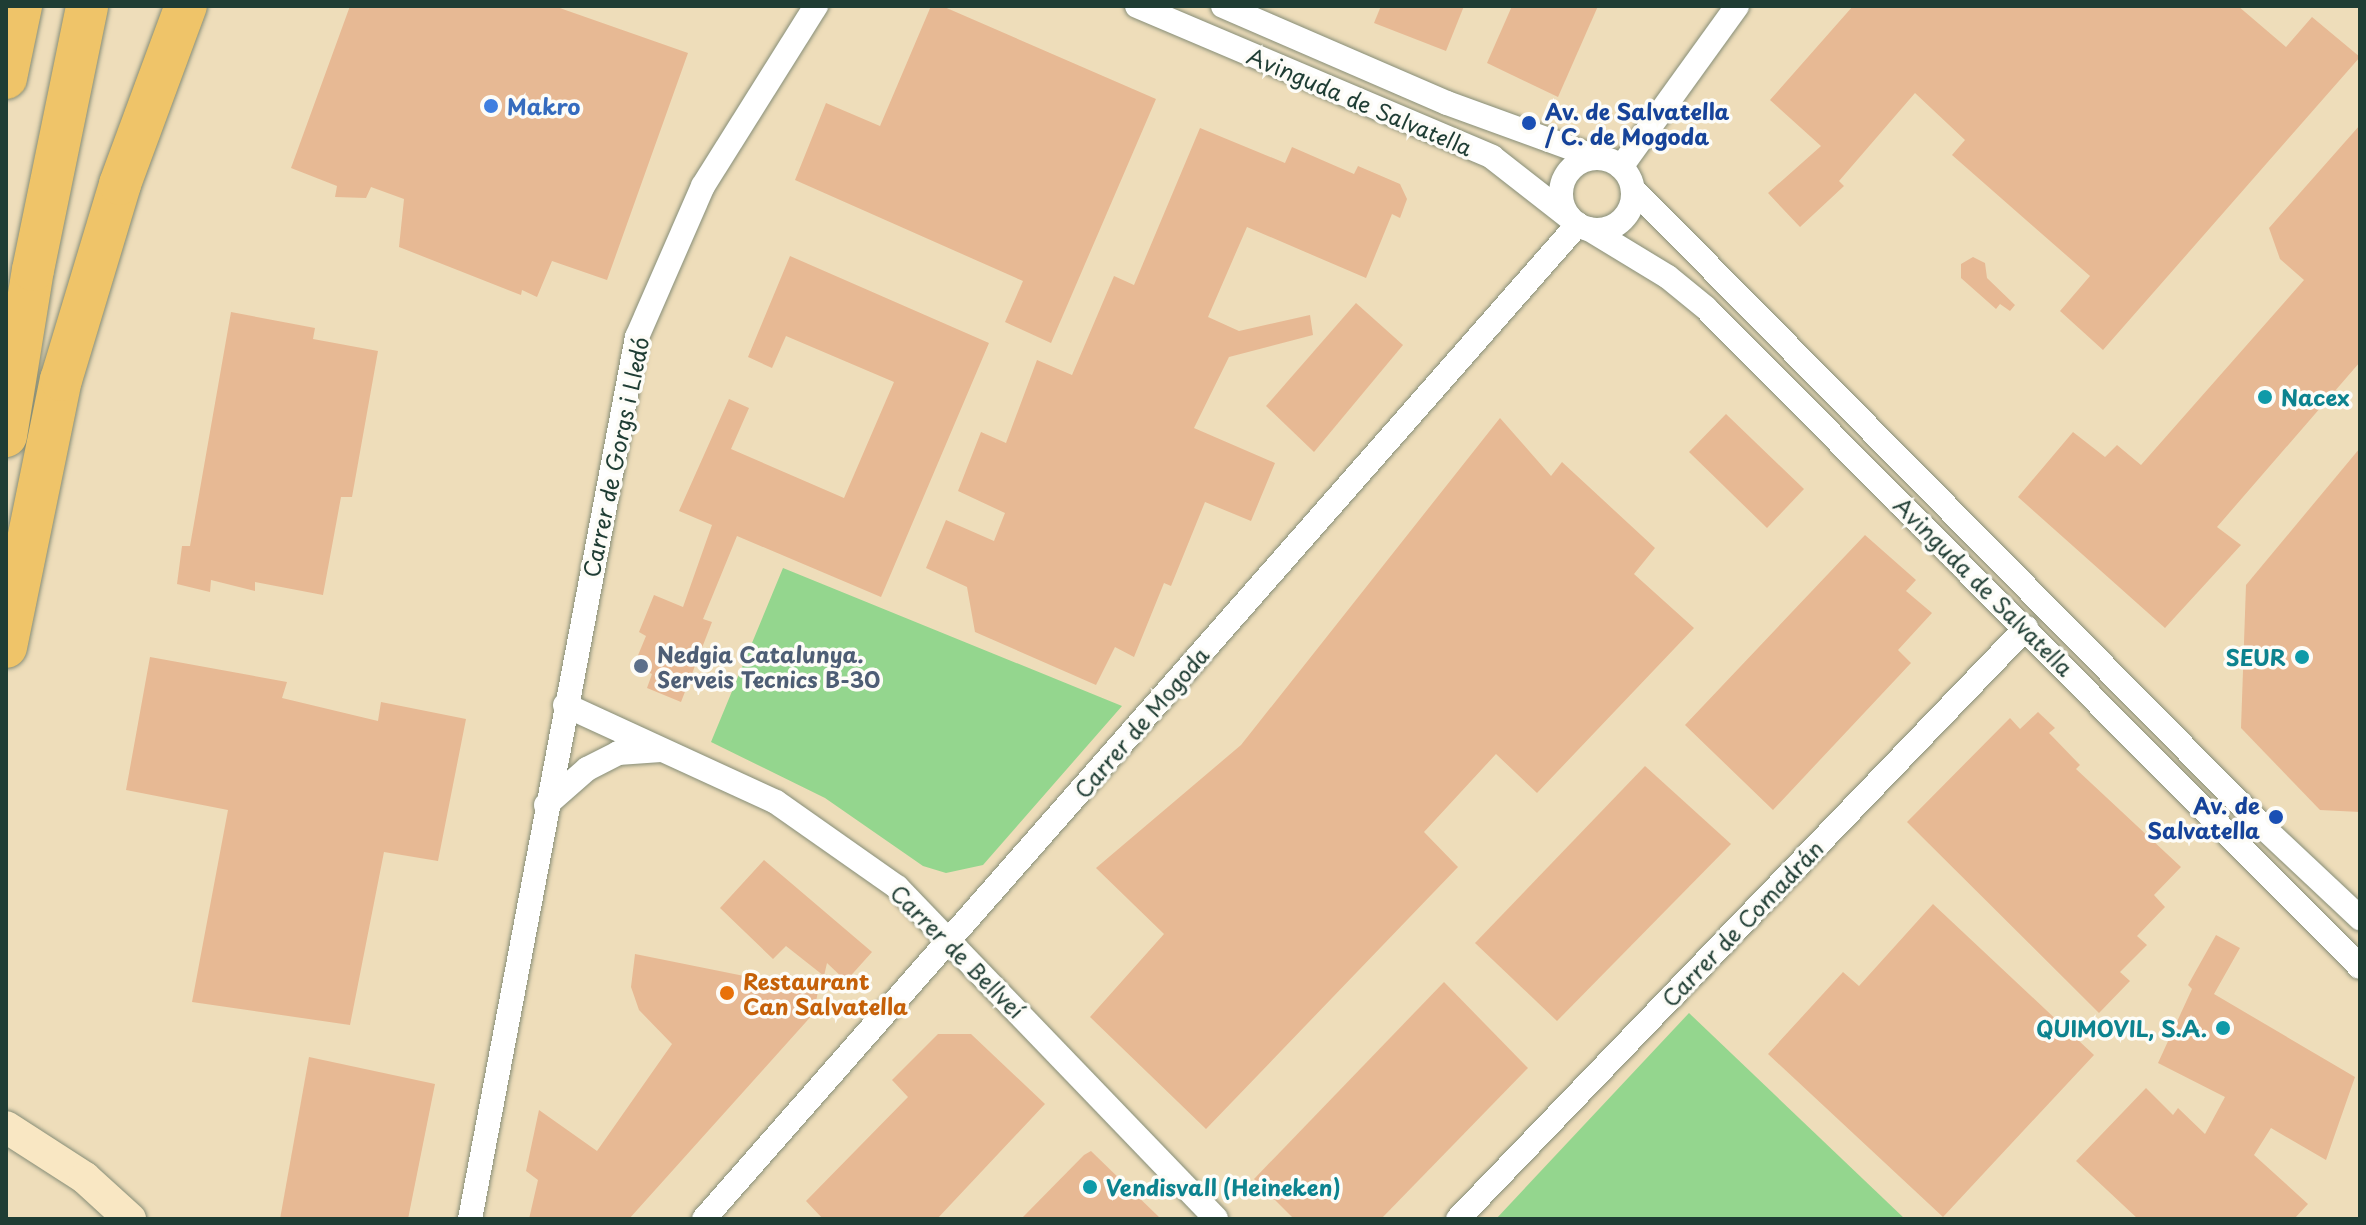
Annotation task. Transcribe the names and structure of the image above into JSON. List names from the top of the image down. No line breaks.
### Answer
{"streets":{"street":["Avinguda de Salvatella","Carrer de Gorgs i Lledó","Carrer de Mogoda","Carrer de Comadrán","Carrer de Bellveí"]},"crossings":[["Avinguda de Salvatella","Carrer de Mogoda"],["Avinguda de Salvatella","Carrer de Comadrán"],["Carrer de Gorgs i Lledó","Carrer de Bellveí"],["Carrer de Mogoda","Carrer de Bellveí"]],"places":["Makro","Av. de Salvatella / C. de Mogoda","Nacex","SEUR","Nedgia Catalunya. Serveis Tecnics B-30","Av. de Salvatella","Restaurant Can Salvatella","QUIMOVIL, S.A.","Vendisvall (Heineken)"]}
